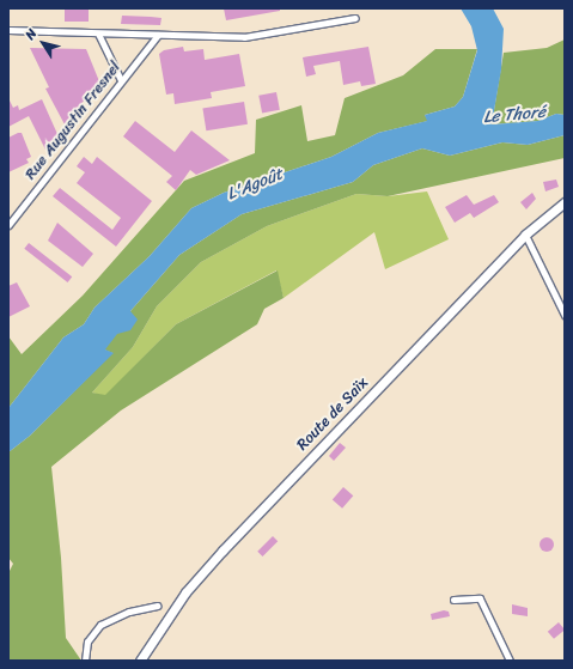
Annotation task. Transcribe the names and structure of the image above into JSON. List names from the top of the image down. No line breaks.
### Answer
{"streets":{"street":["Rue Augustin Fresnel","Route de Saïx"]},"water":["Le Thoré","L'Agoût"],"north":"top left"}
